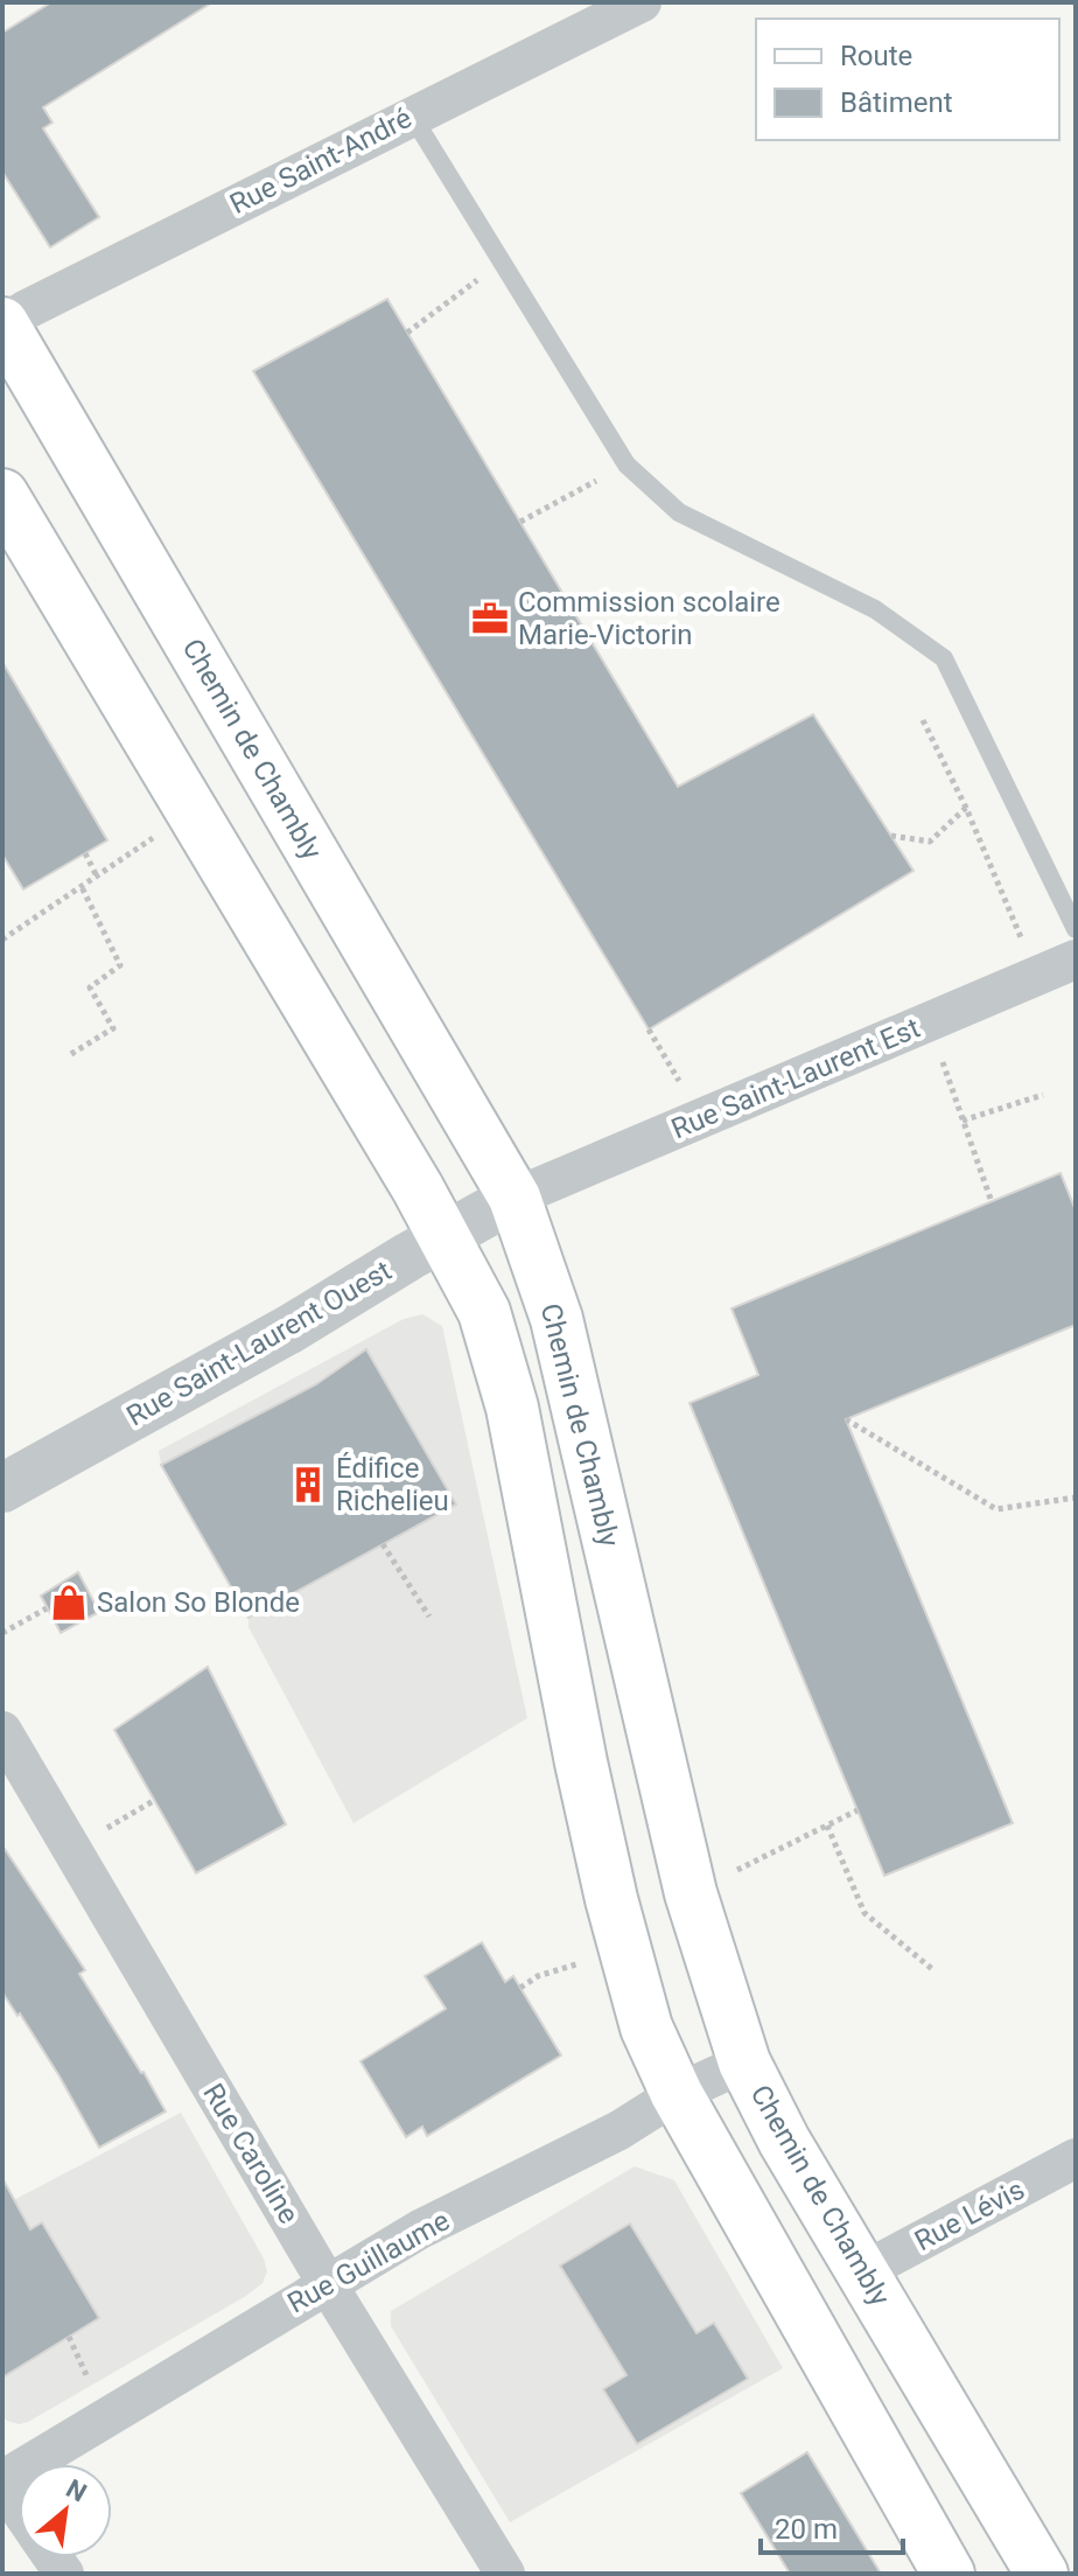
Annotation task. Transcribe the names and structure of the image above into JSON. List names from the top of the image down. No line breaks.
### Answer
{"streets":{"main road":["Chemin de Chambly"],"street":["Rue Saint-André","Rue Saint-Laurent Est","Rue Saint-Laurent Ouest","Rue Caroline","Rue Lévis","Rue Guillaume"]},"crossings":[["Rue Saint-André","Chemin de Chambly"],["Chemin de Chambly","Rue Saint-Laurent Est"],["Chemin de Chambly","Rue Saint-Laurent Ouest"],["Chemin de Chambly","Rue Lévis"],["Chemin de Chambly","Rue Guillaume"],["Rue Saint-Laurent Est","Rue Saint-Laurent Ouest"],["Rue Caroline","Rue Guillaume"]],"places":{"office":["Commission scolaire Marie-Victorin"],"building":["Édifice Richelieu"],"shop":["Salon So Blonde"]},"legend":["Route","Bâtiment"],"scale_bar":"20 m","north":"top right"}
